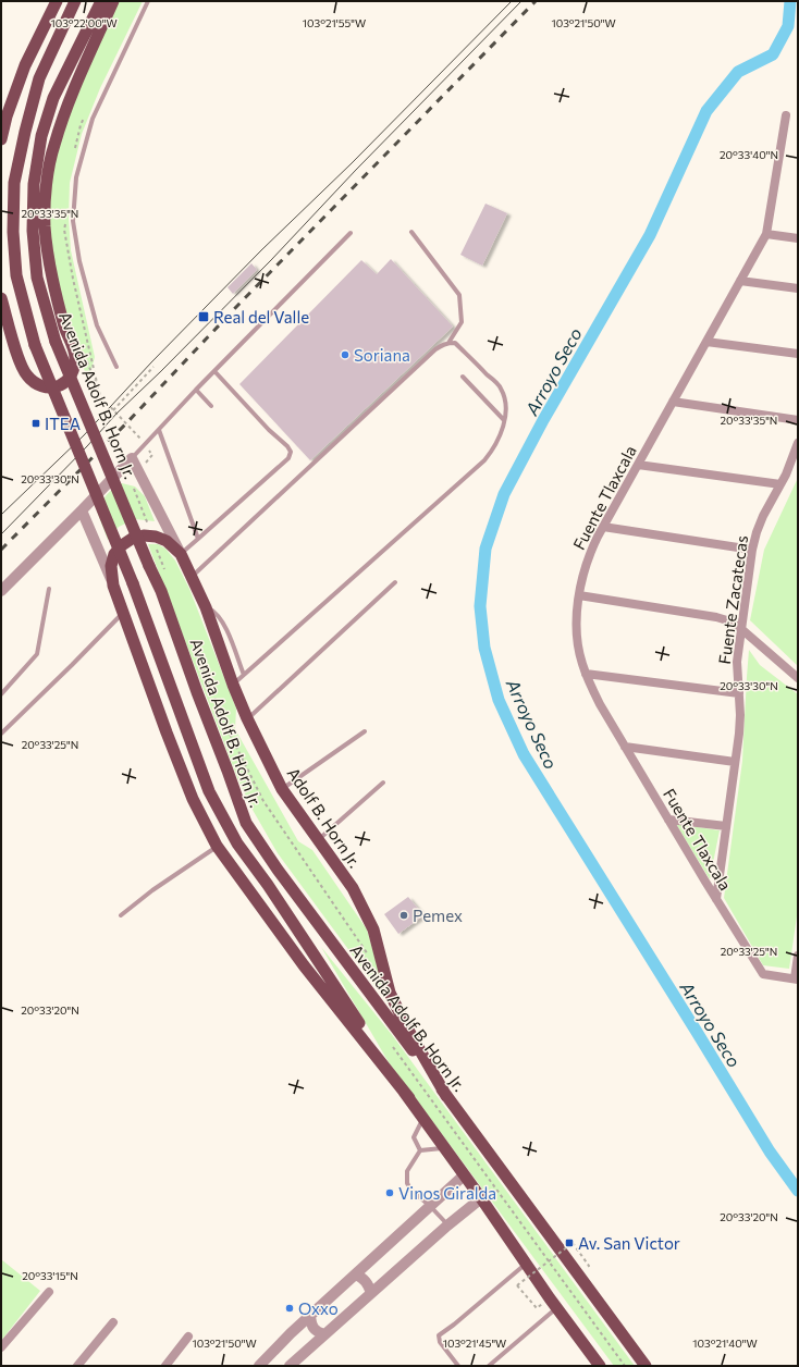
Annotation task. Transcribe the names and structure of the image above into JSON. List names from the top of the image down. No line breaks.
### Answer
{"streets":{"main road":["Avenida Adolf B. Horn Jr.","Adolf B. Horn Jr."],"street":["Fuente Tlaxcala","Fuente Zacatecas"]},"crossings":[["Avenida Adolf B. Horn Jr.","Adolf B. Horn Jr."],["Fuente Tlaxcala","Fuente Zacatecas"]],"water":["Arroyo Seco"],"places":{"transit":["Real del Valle","ITEA","Av. San Victor"],"other":["Soriana","Pemex","Vinos Giralda","Oxxo"]},"coordinates":["103°22'00\"W","103°21'50\"W","103°21'55\"W","20°33'40\"N","20°33'35\"N","20°33'30\"N","20°33'25\"N","20°33'20\"N","20°33'15\"N","103°21'45\"W","103°21'40\"W"]}
